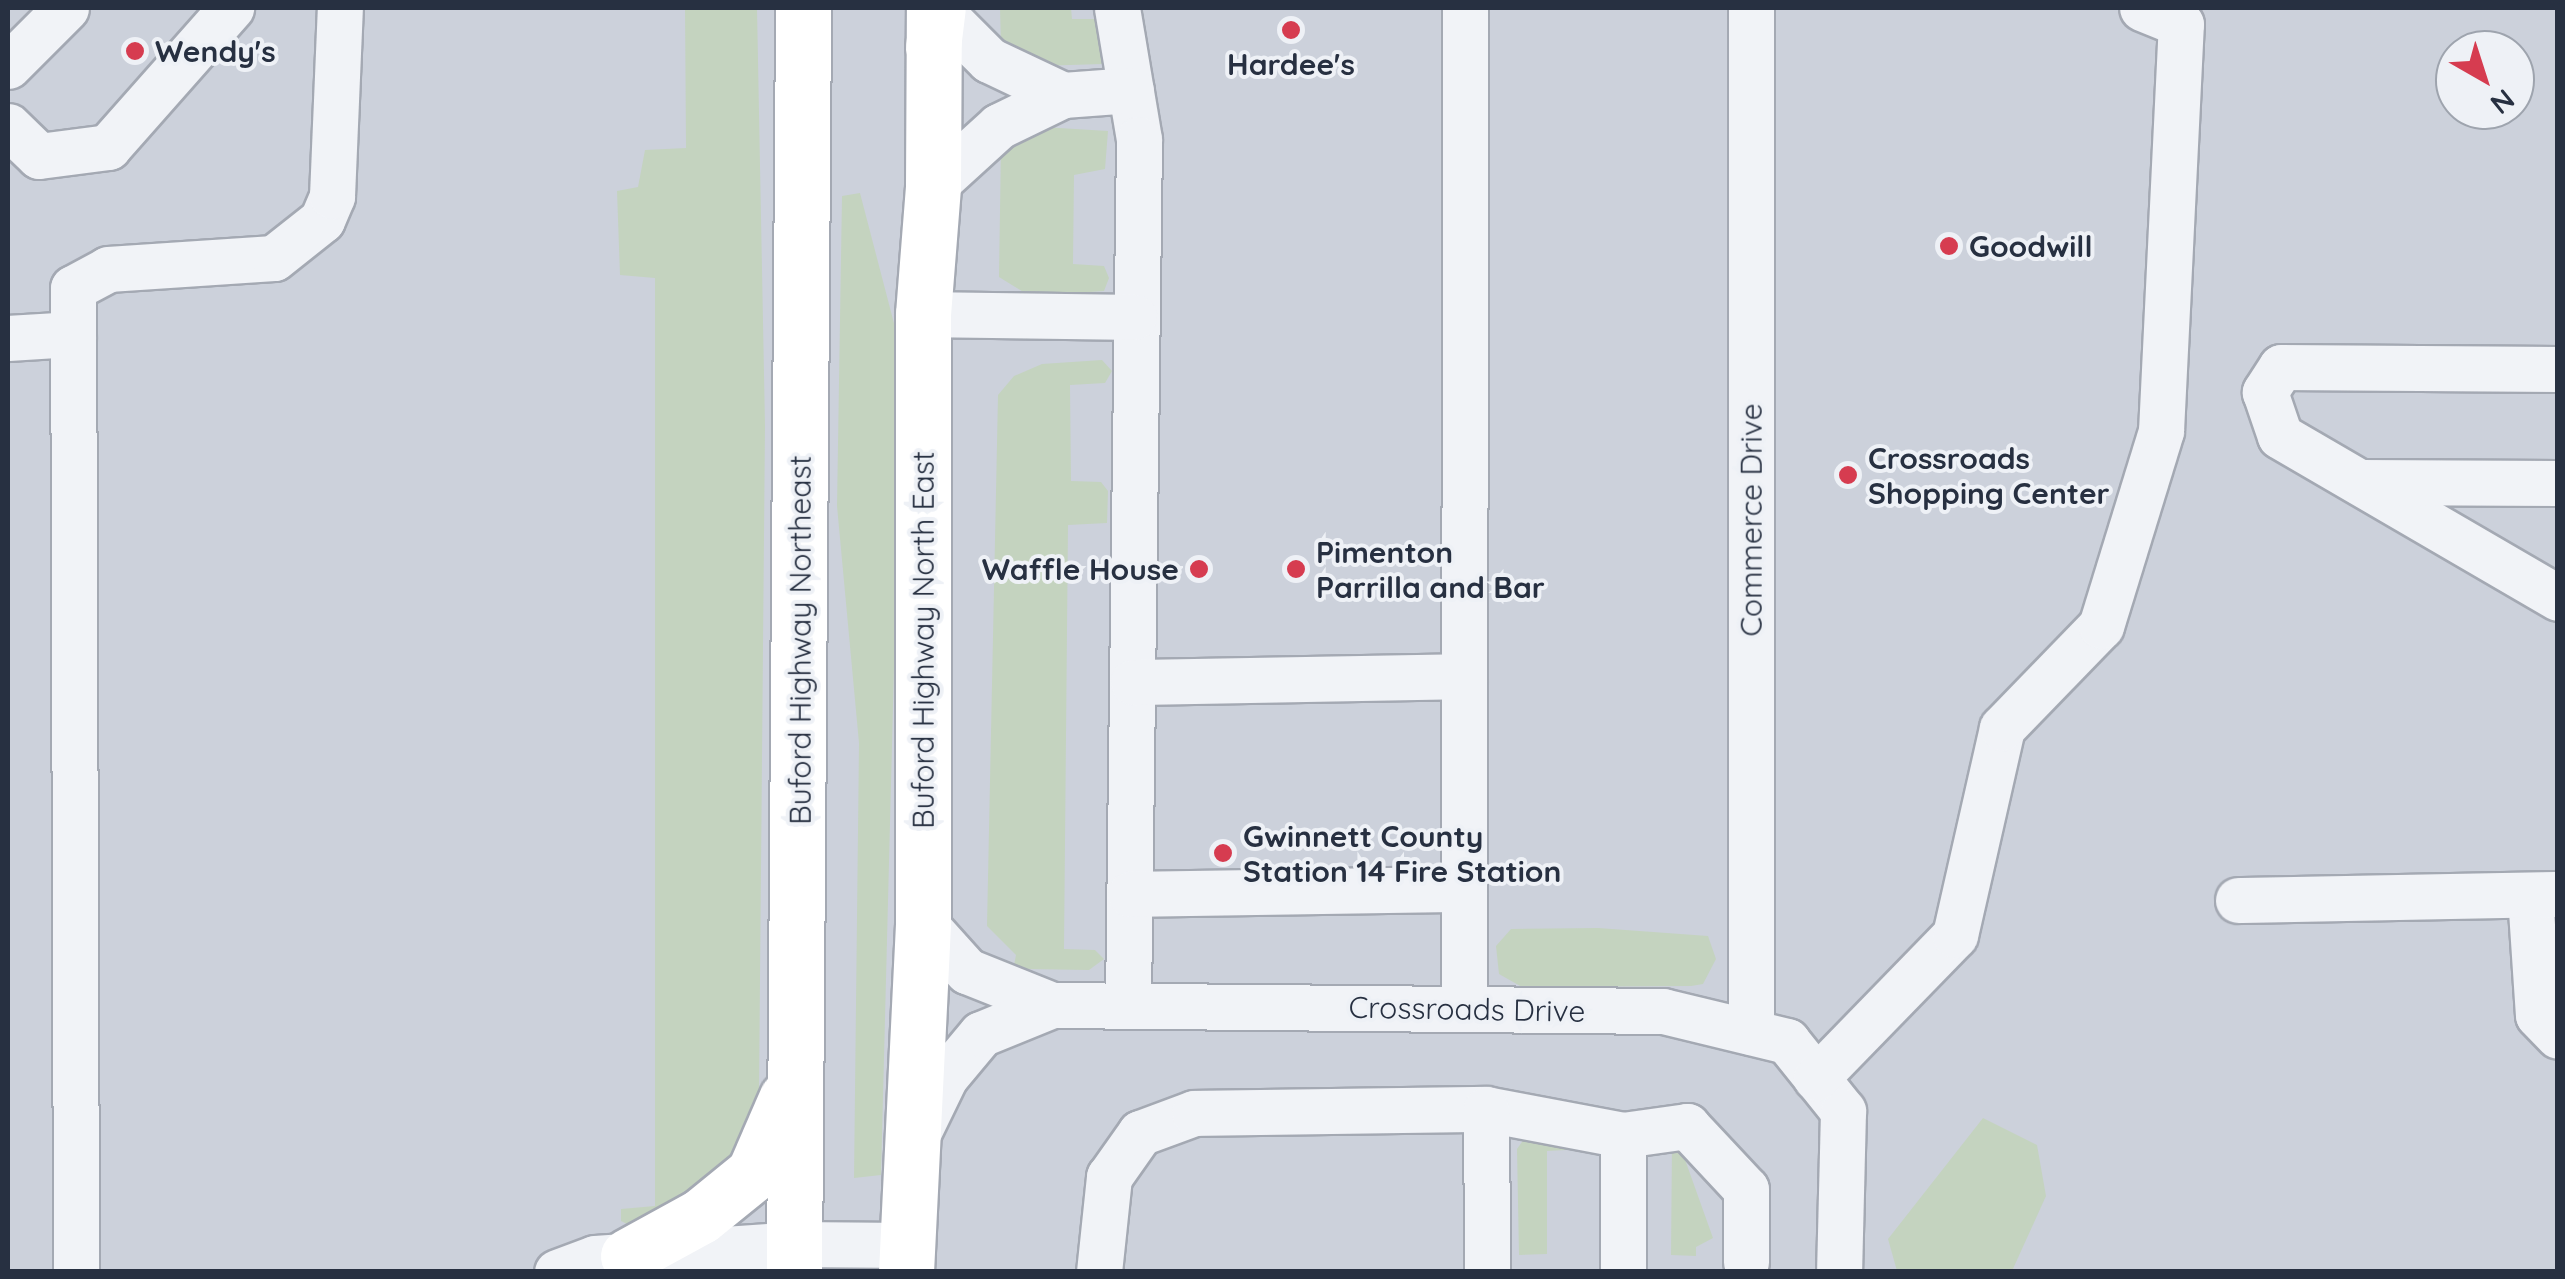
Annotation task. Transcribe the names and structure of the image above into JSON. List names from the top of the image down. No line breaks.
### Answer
{"streets":{"main road":["Buford Highway Northeast","Buford Highway North East"],"street":["Commerce Drive","Crossroads Drive"]},"crossings":[["Commerce Drive","Crossroads Drive"],["Buford Highway North East","Crossroads Drive"]],"places":["Hardee's","Wendy's","Goodwill","Crossroads Shopping Center","Waffle House","Pimenton Parrilla and Bar","Gwinnett County Station 14 Fire Station"],"north":"bottom right"}
